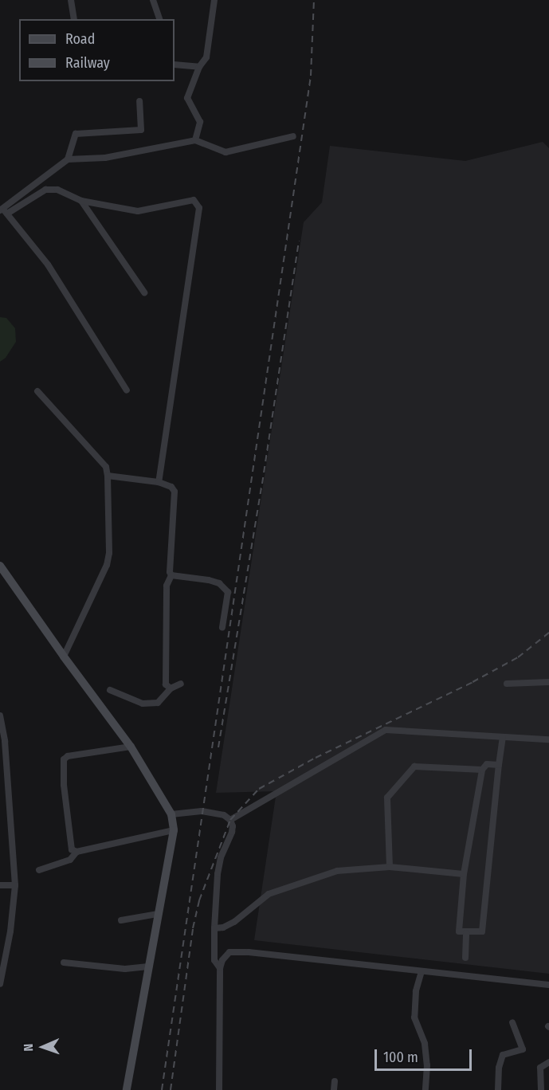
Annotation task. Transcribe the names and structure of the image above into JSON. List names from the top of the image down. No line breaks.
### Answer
{"legend":["Road","Railway"],"scale_bar":"100 m","north":"left"}
